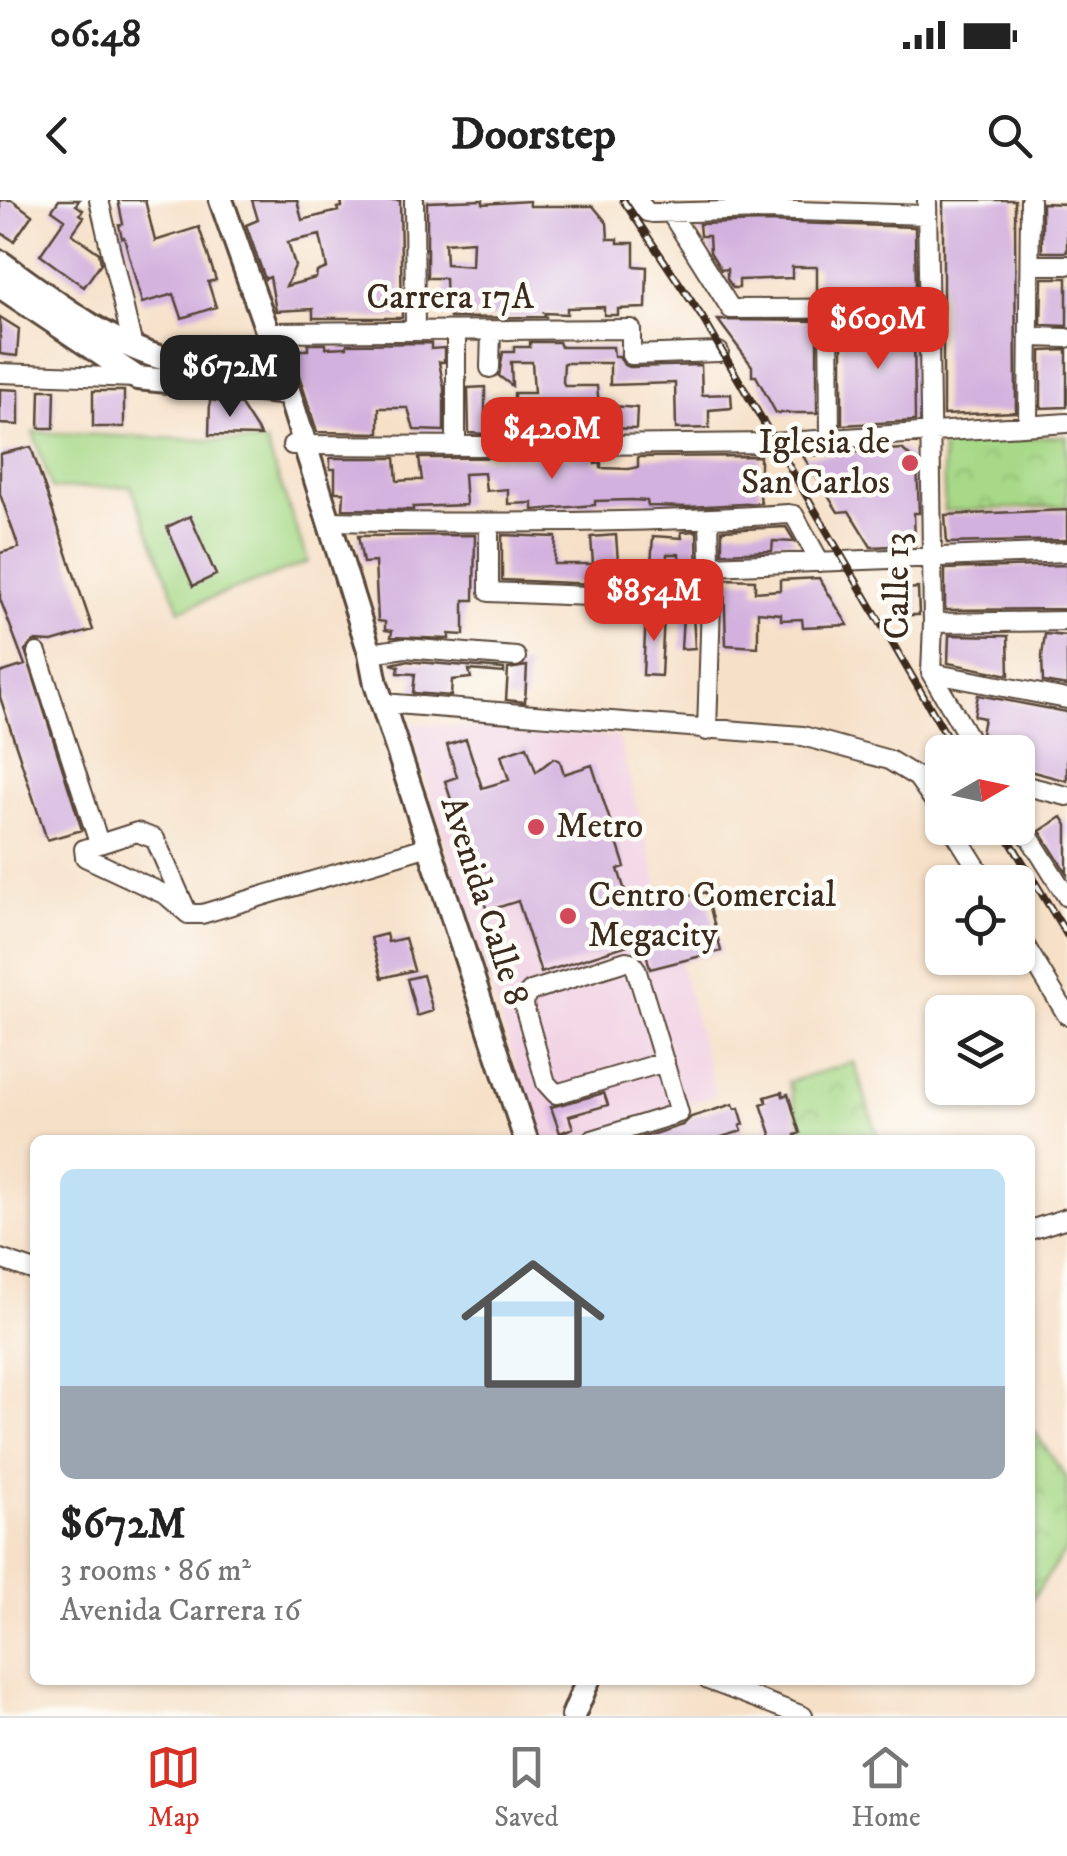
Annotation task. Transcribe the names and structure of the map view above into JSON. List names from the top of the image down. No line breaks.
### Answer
{"streets":{"main road":["Avenida Calle 8"],"street":["Carrera 17A","Calle 13"]},"crossings":[["Carrera 17A","Avenida Calle 8"]],"places":["Iglesia de San Carlos","Metro","Centro Comercial Megacity"],"north":"right","page":{"status":"06:48","header":"Doorstep","price":["$609M","$672M","$420M","$854M"],"list":[{"name":"$672M","note":"3 rooms · 86 m² · Avenida Carrera 16"}],"tabs":["Map","Saved","Home"]}}
